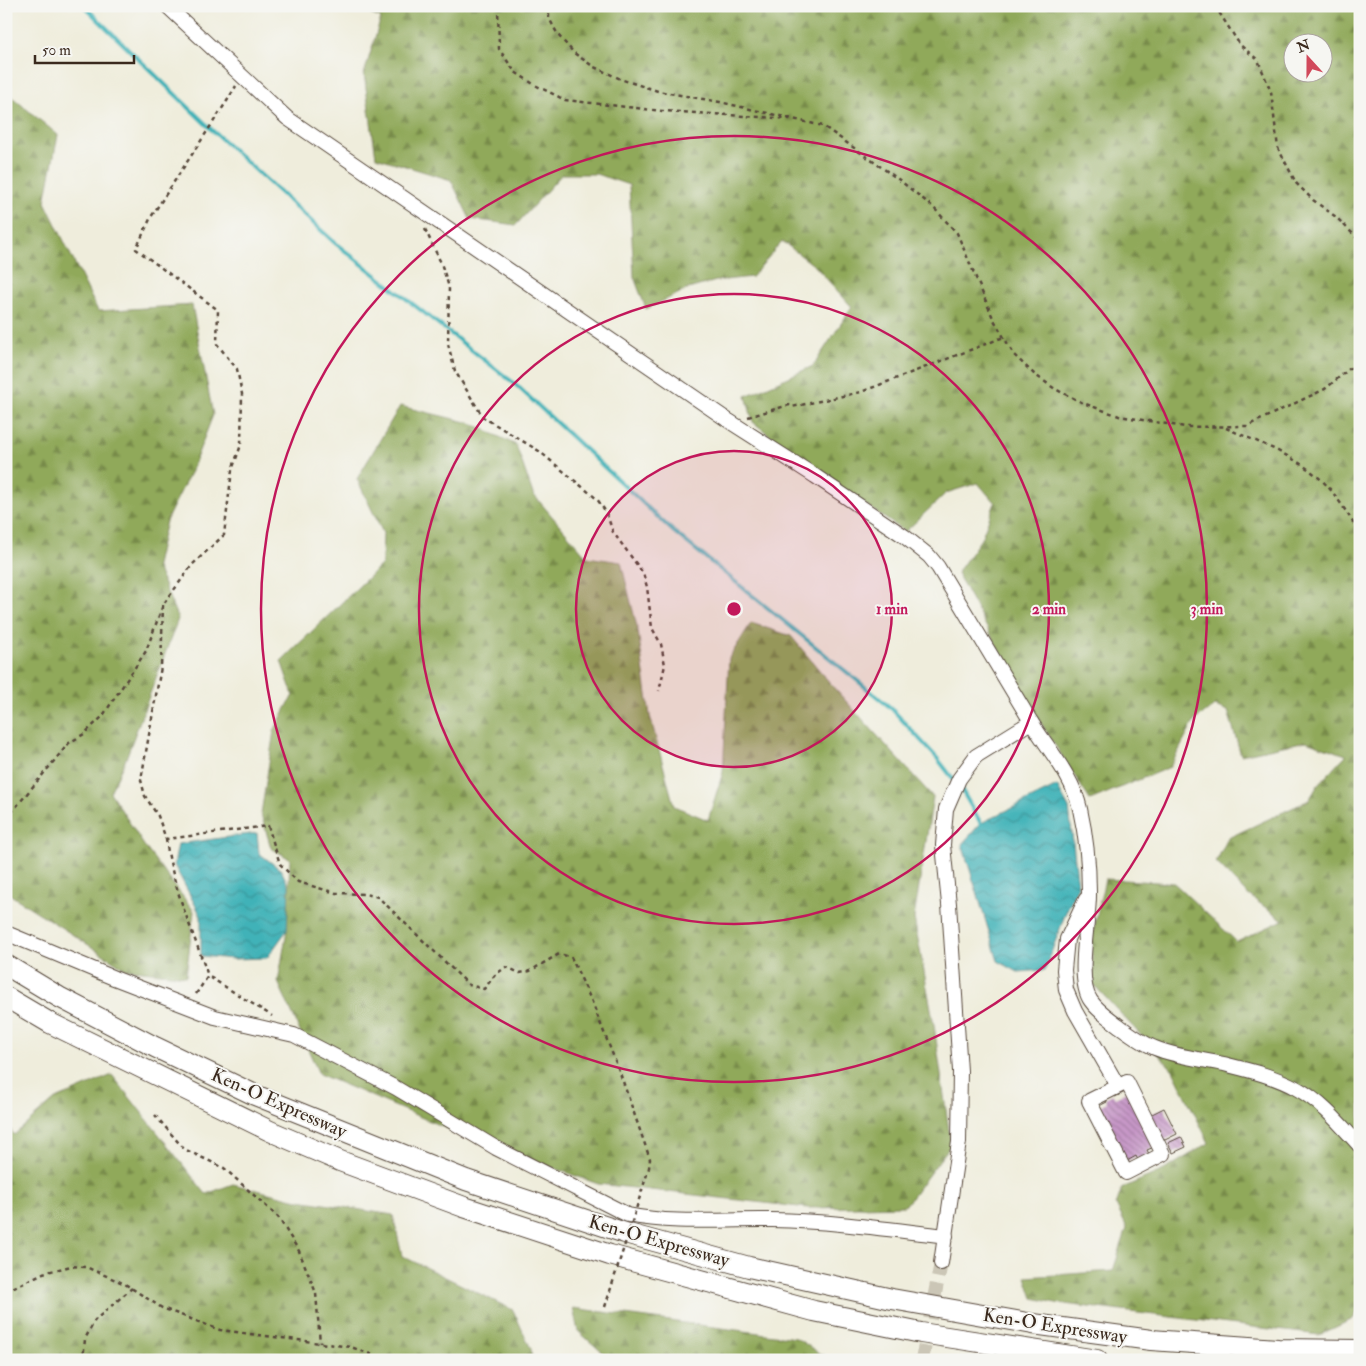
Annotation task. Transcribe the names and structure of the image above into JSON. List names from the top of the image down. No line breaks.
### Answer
{"streets":{"highway":["Ken-O Expressway"]},"scale_bar":"50 m","north":"top","rings":["1 min","2 min","3 min"]}
